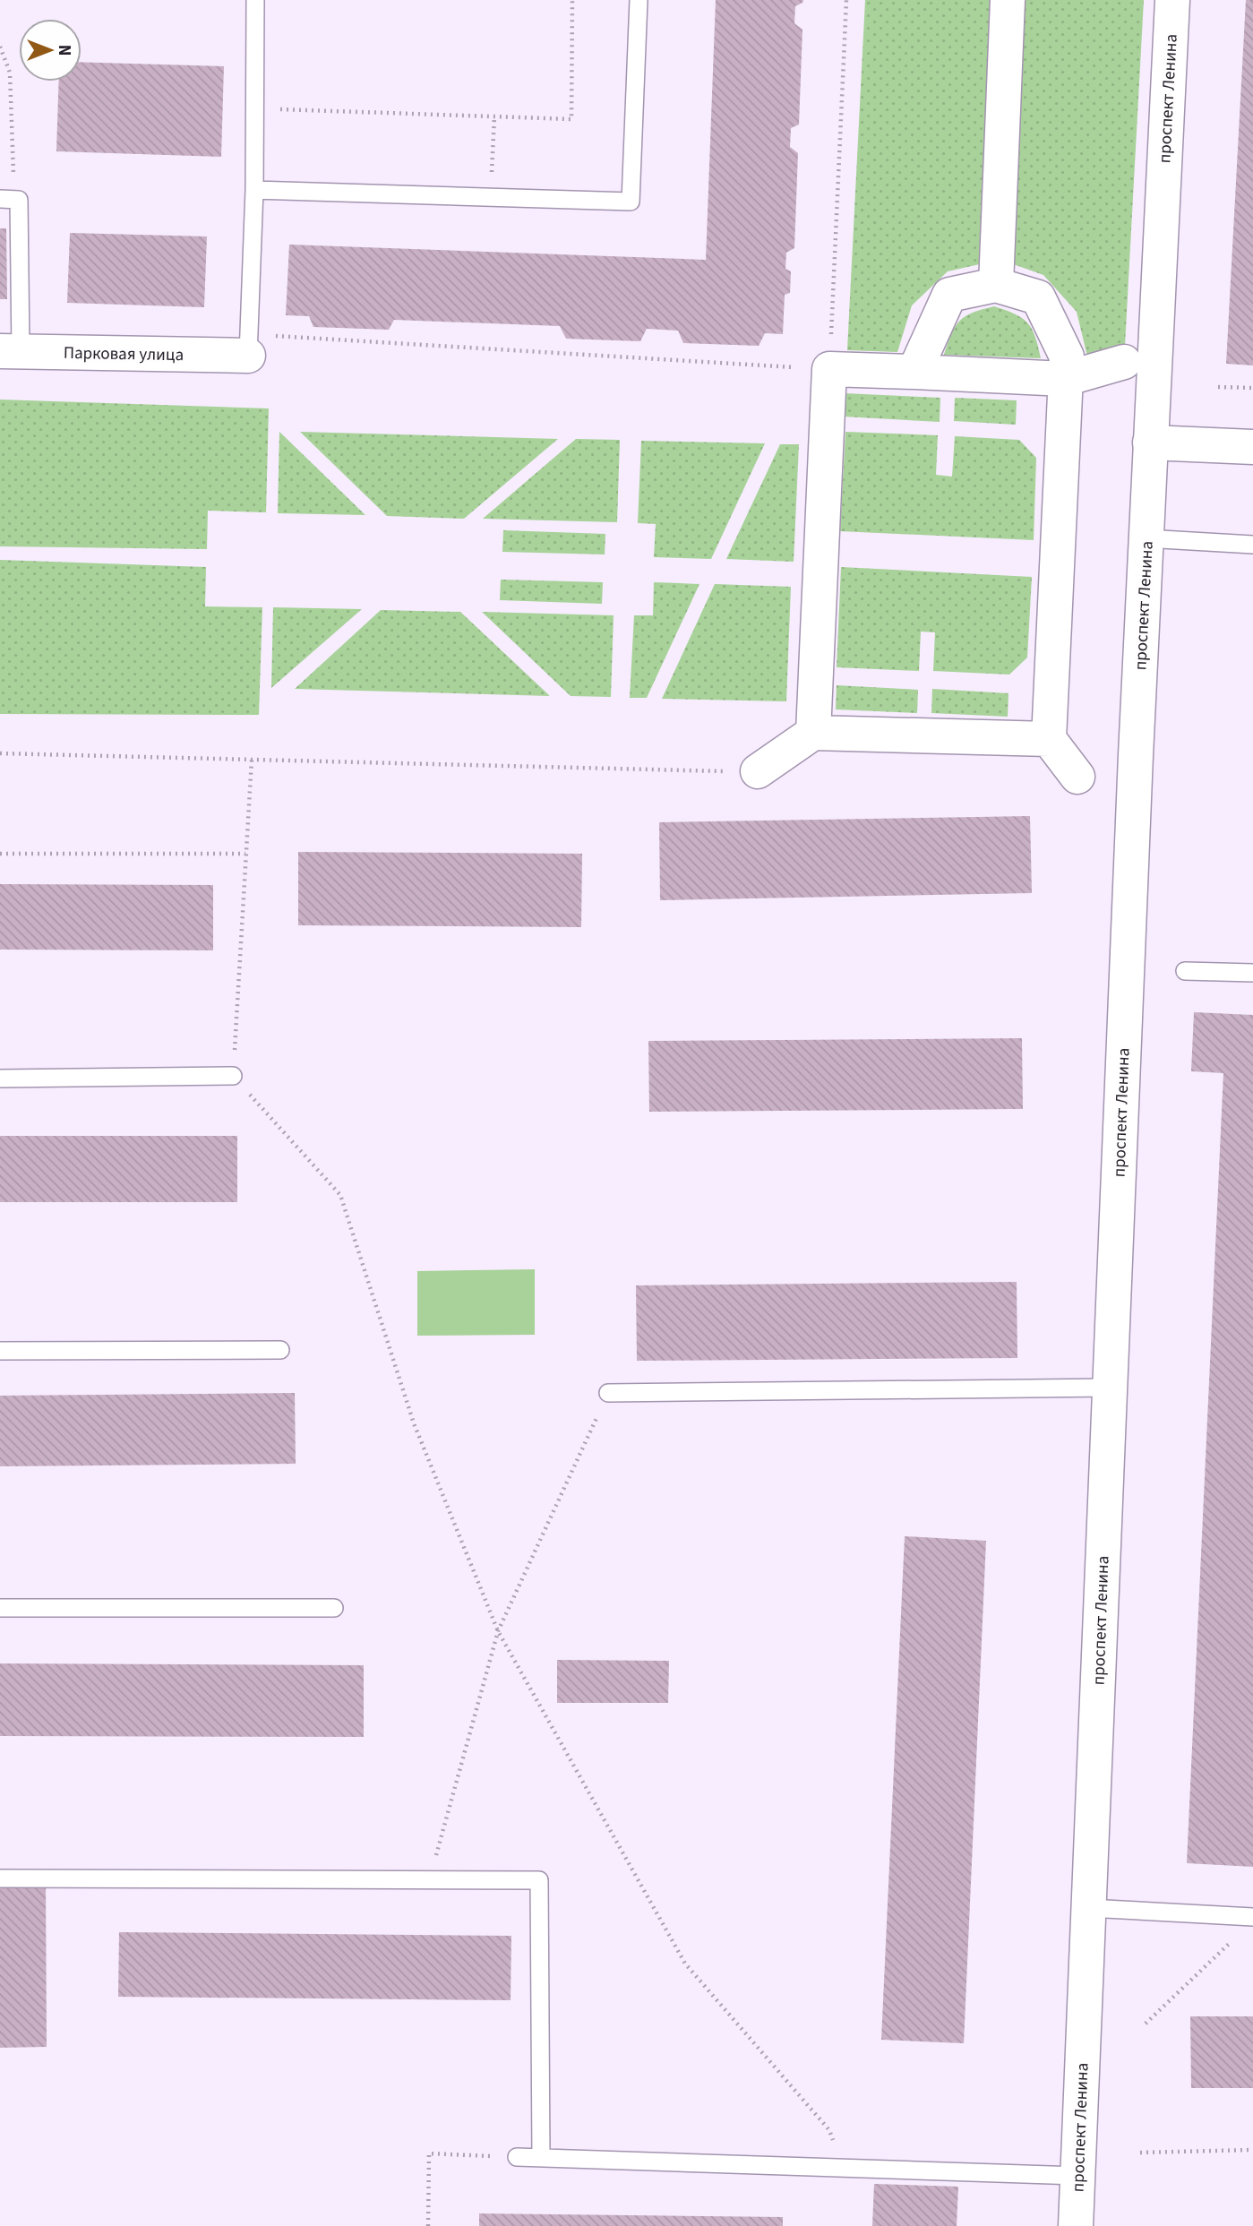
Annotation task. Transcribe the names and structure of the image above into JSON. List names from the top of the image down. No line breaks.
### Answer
{"streets":{"street":["проспект Ленина","Парковая улица"]},"north":"right"}
